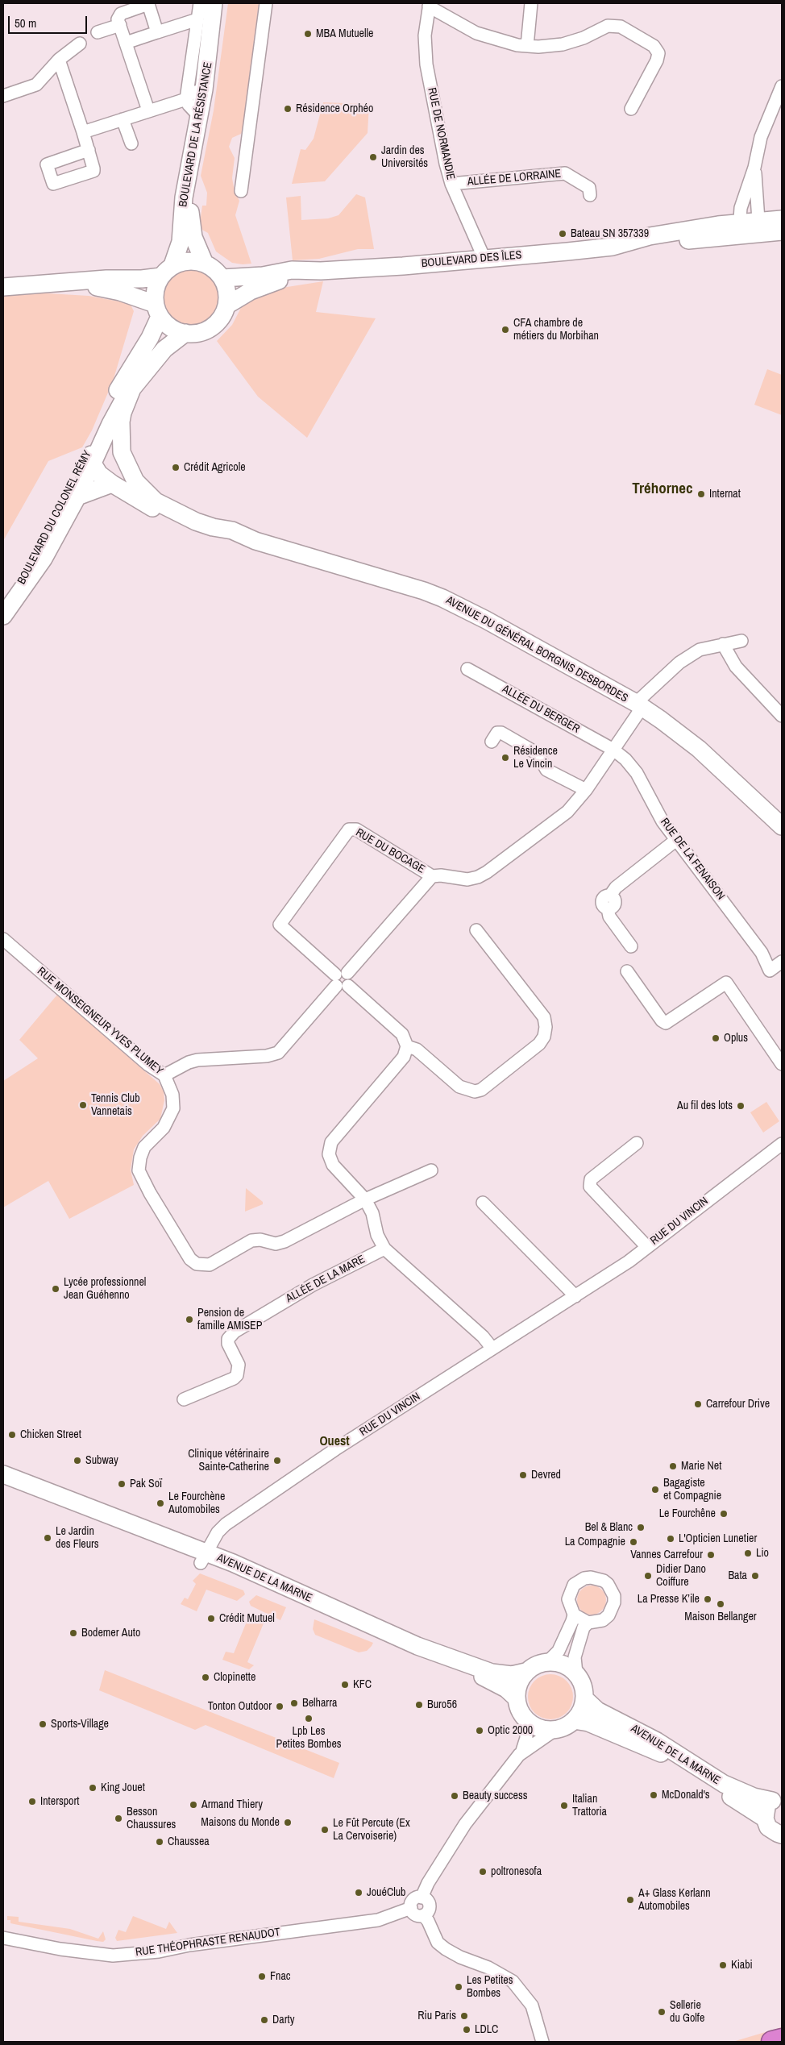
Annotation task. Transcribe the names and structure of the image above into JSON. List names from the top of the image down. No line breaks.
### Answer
{"streets":{"main road":["BOULEVARD DE LA RÉSISTANCE","BOULEVARD DES ÎLES","BOULEVARD DU COLONEL RÉMY","AVENUE DU GÉNÉRAL BORGNIS DESBORDES","AVENUE DE LA MARNE"],"street":["RUE DE NORMANDIE","ALLÉE DE LORRAINE","ALLÉE DU BERGER","RUE DU BOCAGE","RUE DE LA FENAISON","RUE MONSEIGNEUR YVES PLUMEY","RUE DU VINCIN","ALLÉE DE LA MARE","RUE THÉOPHRASTE RENAUDOT"]},"crossings":[["RUE DE NORMANDIE","ALLÉE DE LORRAINE"],["RUE DE NORMANDIE","BOULEVARD DES ÎLES"],["BOULEVARD DE LA RÉSISTANCE","BOULEVARD DES ÎLES"],["BOULEVARD DE LA RÉSISTANCE","BOULEVARD DU COLONEL RÉMY"],["BOULEVARD DES ÎLES","BOULEVARD DU COLONEL RÉMY"],["BOULEVARD DU COLONEL RÉMY","AVENUE DU GÉNÉRAL BORGNIS DESBORDES"],["AVENUE DU GÉNÉRAL BORGNIS DESBORDES","RUE DU BOCAGE"],["ALLÉE DU BERGER","RUE DU BOCAGE"],["ALLÉE DU BERGER","RUE DE LA FENAISON"],["RUE DU BOCAGE","RUE DE LA FENAISON"],["RUE DU VINCIN","AVENUE DE LA MARNE"],["AVENUE DE LA MARNE","RUE THÉOPHRASTE RENAUDOT"]],"districts":["Tréhornec","Ouest"],"places":["MBA Mutuelle","Résidence Orphéo","Jardin des Universités","Bateau SN 357339","CFA chambre de métiers du Morbihan","Crédit Agricole","Internat","Résidence Le Vincin","Oplus","Tennis Club Vannetais","Au fil des lots","Lycée professionnel Jean Guéhenno","Pension de famille AMISEP","Carrefour Drive","Chicken Street","Subway","Clinique vétérinaire Sainte-Catherine","Marie Net","Devred","Pak Soï","Bagagiste et Compagnie","Le Fourchène Automobiles","Le Fourchêne","Bel & Blanc","Le Jardin des Fleurs","L'Opticien Lunetier","La Compagnie","Lio","Vannes Carrefour","Didier Dano Coiffure","Bata","La Presse K’ile","Maison Bellanger","Crédit Mutuel","Bodemer Auto","Clopinette","KFC","Belharra","Buro56","Tonton Outdoor","Lpb Les Petites Bombes","Sports-Village","Optic 2000","King Jouet","McDonald's","Beauty success","Intersport","Armand Thiery","Italian Trattoria","Besson Chaussures","Maisons du Monde","Le Fût Percute (Ex La Cervoiserie)","Chaussea","poltronesofa","JouéClub","A+ Glass Kerlann Automobiles","Kiabi","Fnac","Les Petites Bombes","Sellerie du Golfe","Riu Paris","Darty","LDLC"],"scale_bar":"50 m"}
